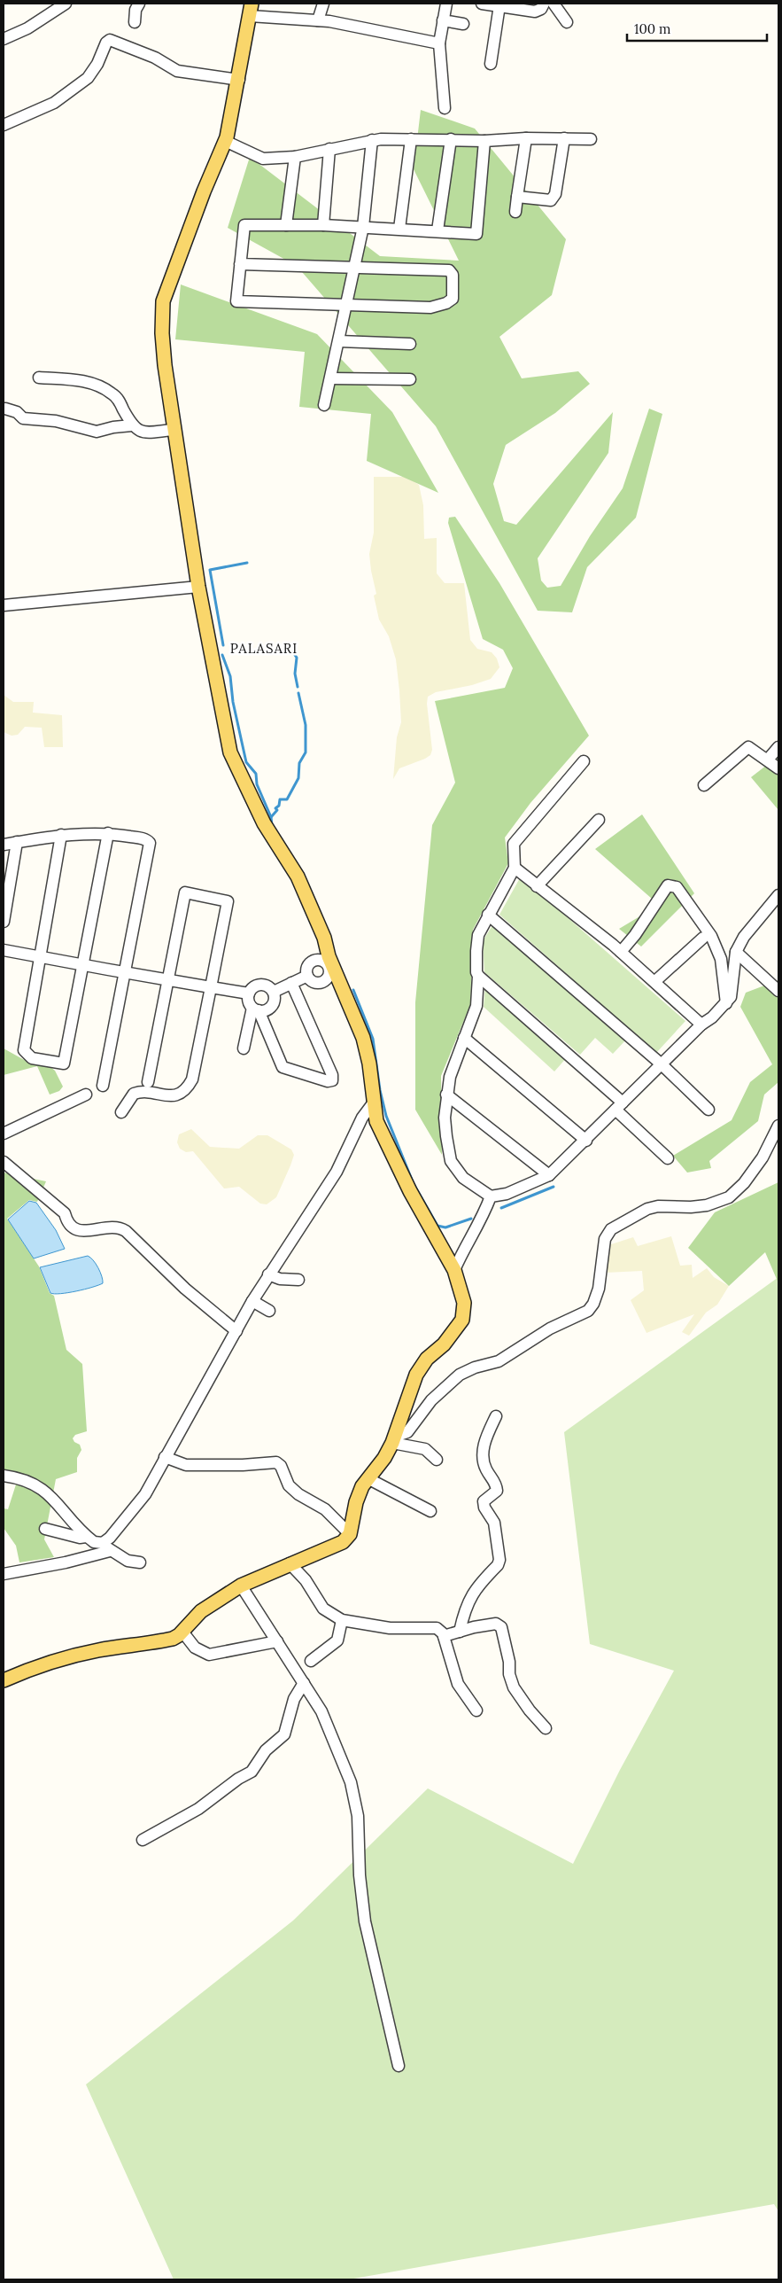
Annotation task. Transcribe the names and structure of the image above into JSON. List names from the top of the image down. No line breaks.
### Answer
{"districts":["PALASARI"],"scale_bar":"100 m"}
